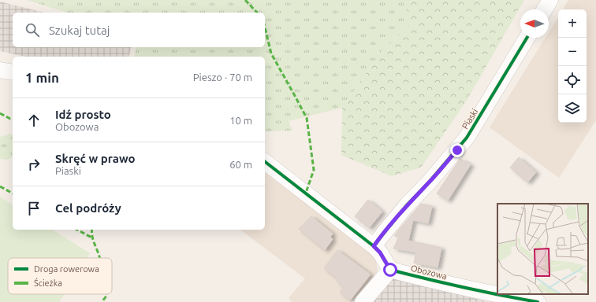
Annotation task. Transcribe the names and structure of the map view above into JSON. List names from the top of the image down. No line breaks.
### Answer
{"streets":{"street":["Piaski","Obozowa"]},"legend":["Droga rowerowa","Ścieżka"],"north":"left","page":{"map_buttons":["+","−"],"search":"Szukaj tutaj","heading":["1 min","Pieszo · 70 m"],"list":[["Idź prosto","Obozowa","10 m"],["Skręć w prawo","Piaski","60 m"],"Cel podróży"]}}
